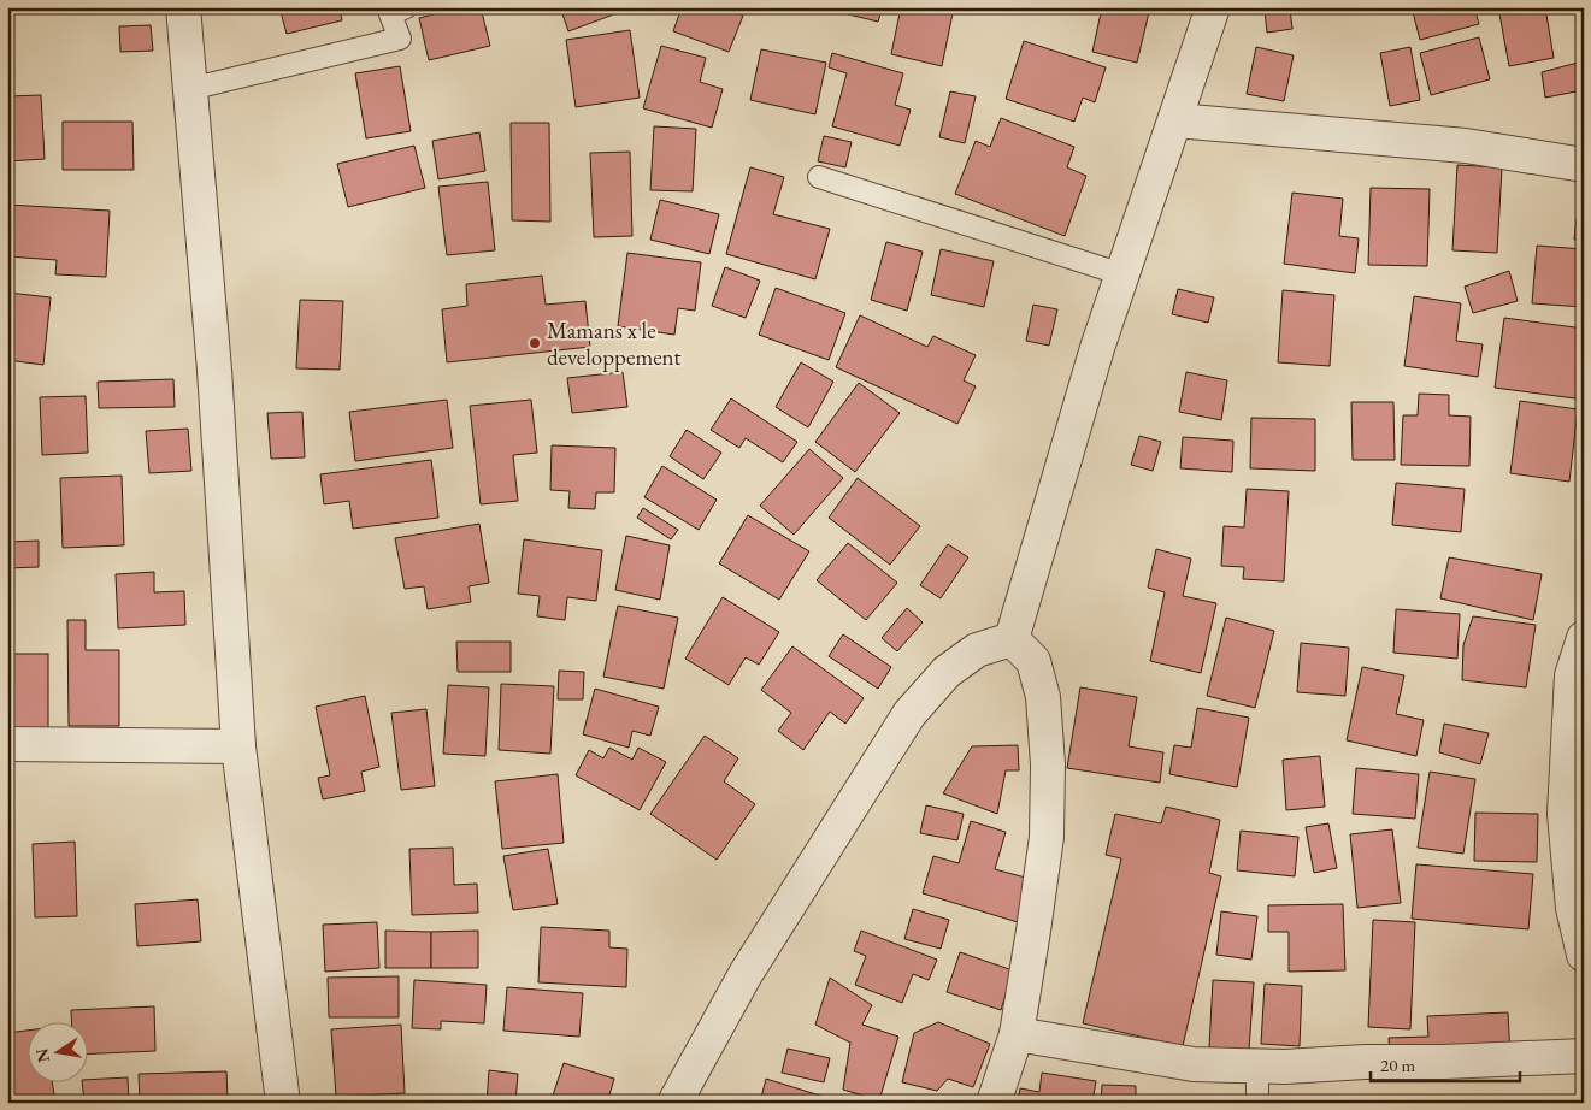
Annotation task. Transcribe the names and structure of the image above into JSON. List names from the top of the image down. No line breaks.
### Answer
{"places":["Mamans x le developpement"],"scale_bar":"20 m","north":"left"}
